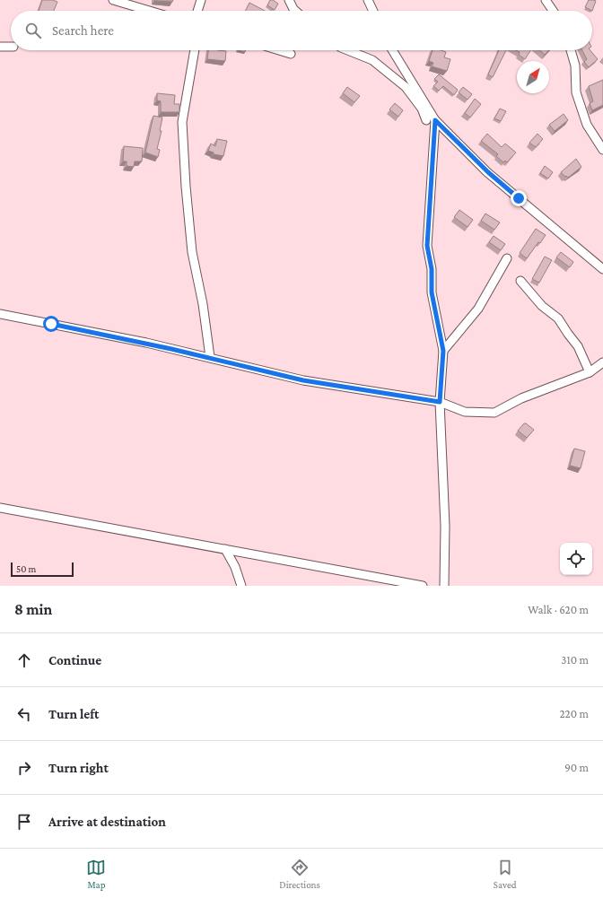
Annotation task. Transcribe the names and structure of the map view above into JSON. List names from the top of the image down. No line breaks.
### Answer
{"scale_bar":"50 m","north":"top right","page":{"search":"Search here","scale":"50 m","heading":["8 min","Walk · 620 m"],"list":[["Continue","310 m"],["Turn left","220 m"],["Turn right","90 m"],"Arrive at destination"],"nav":["Map","Directions","Saved"]}}
